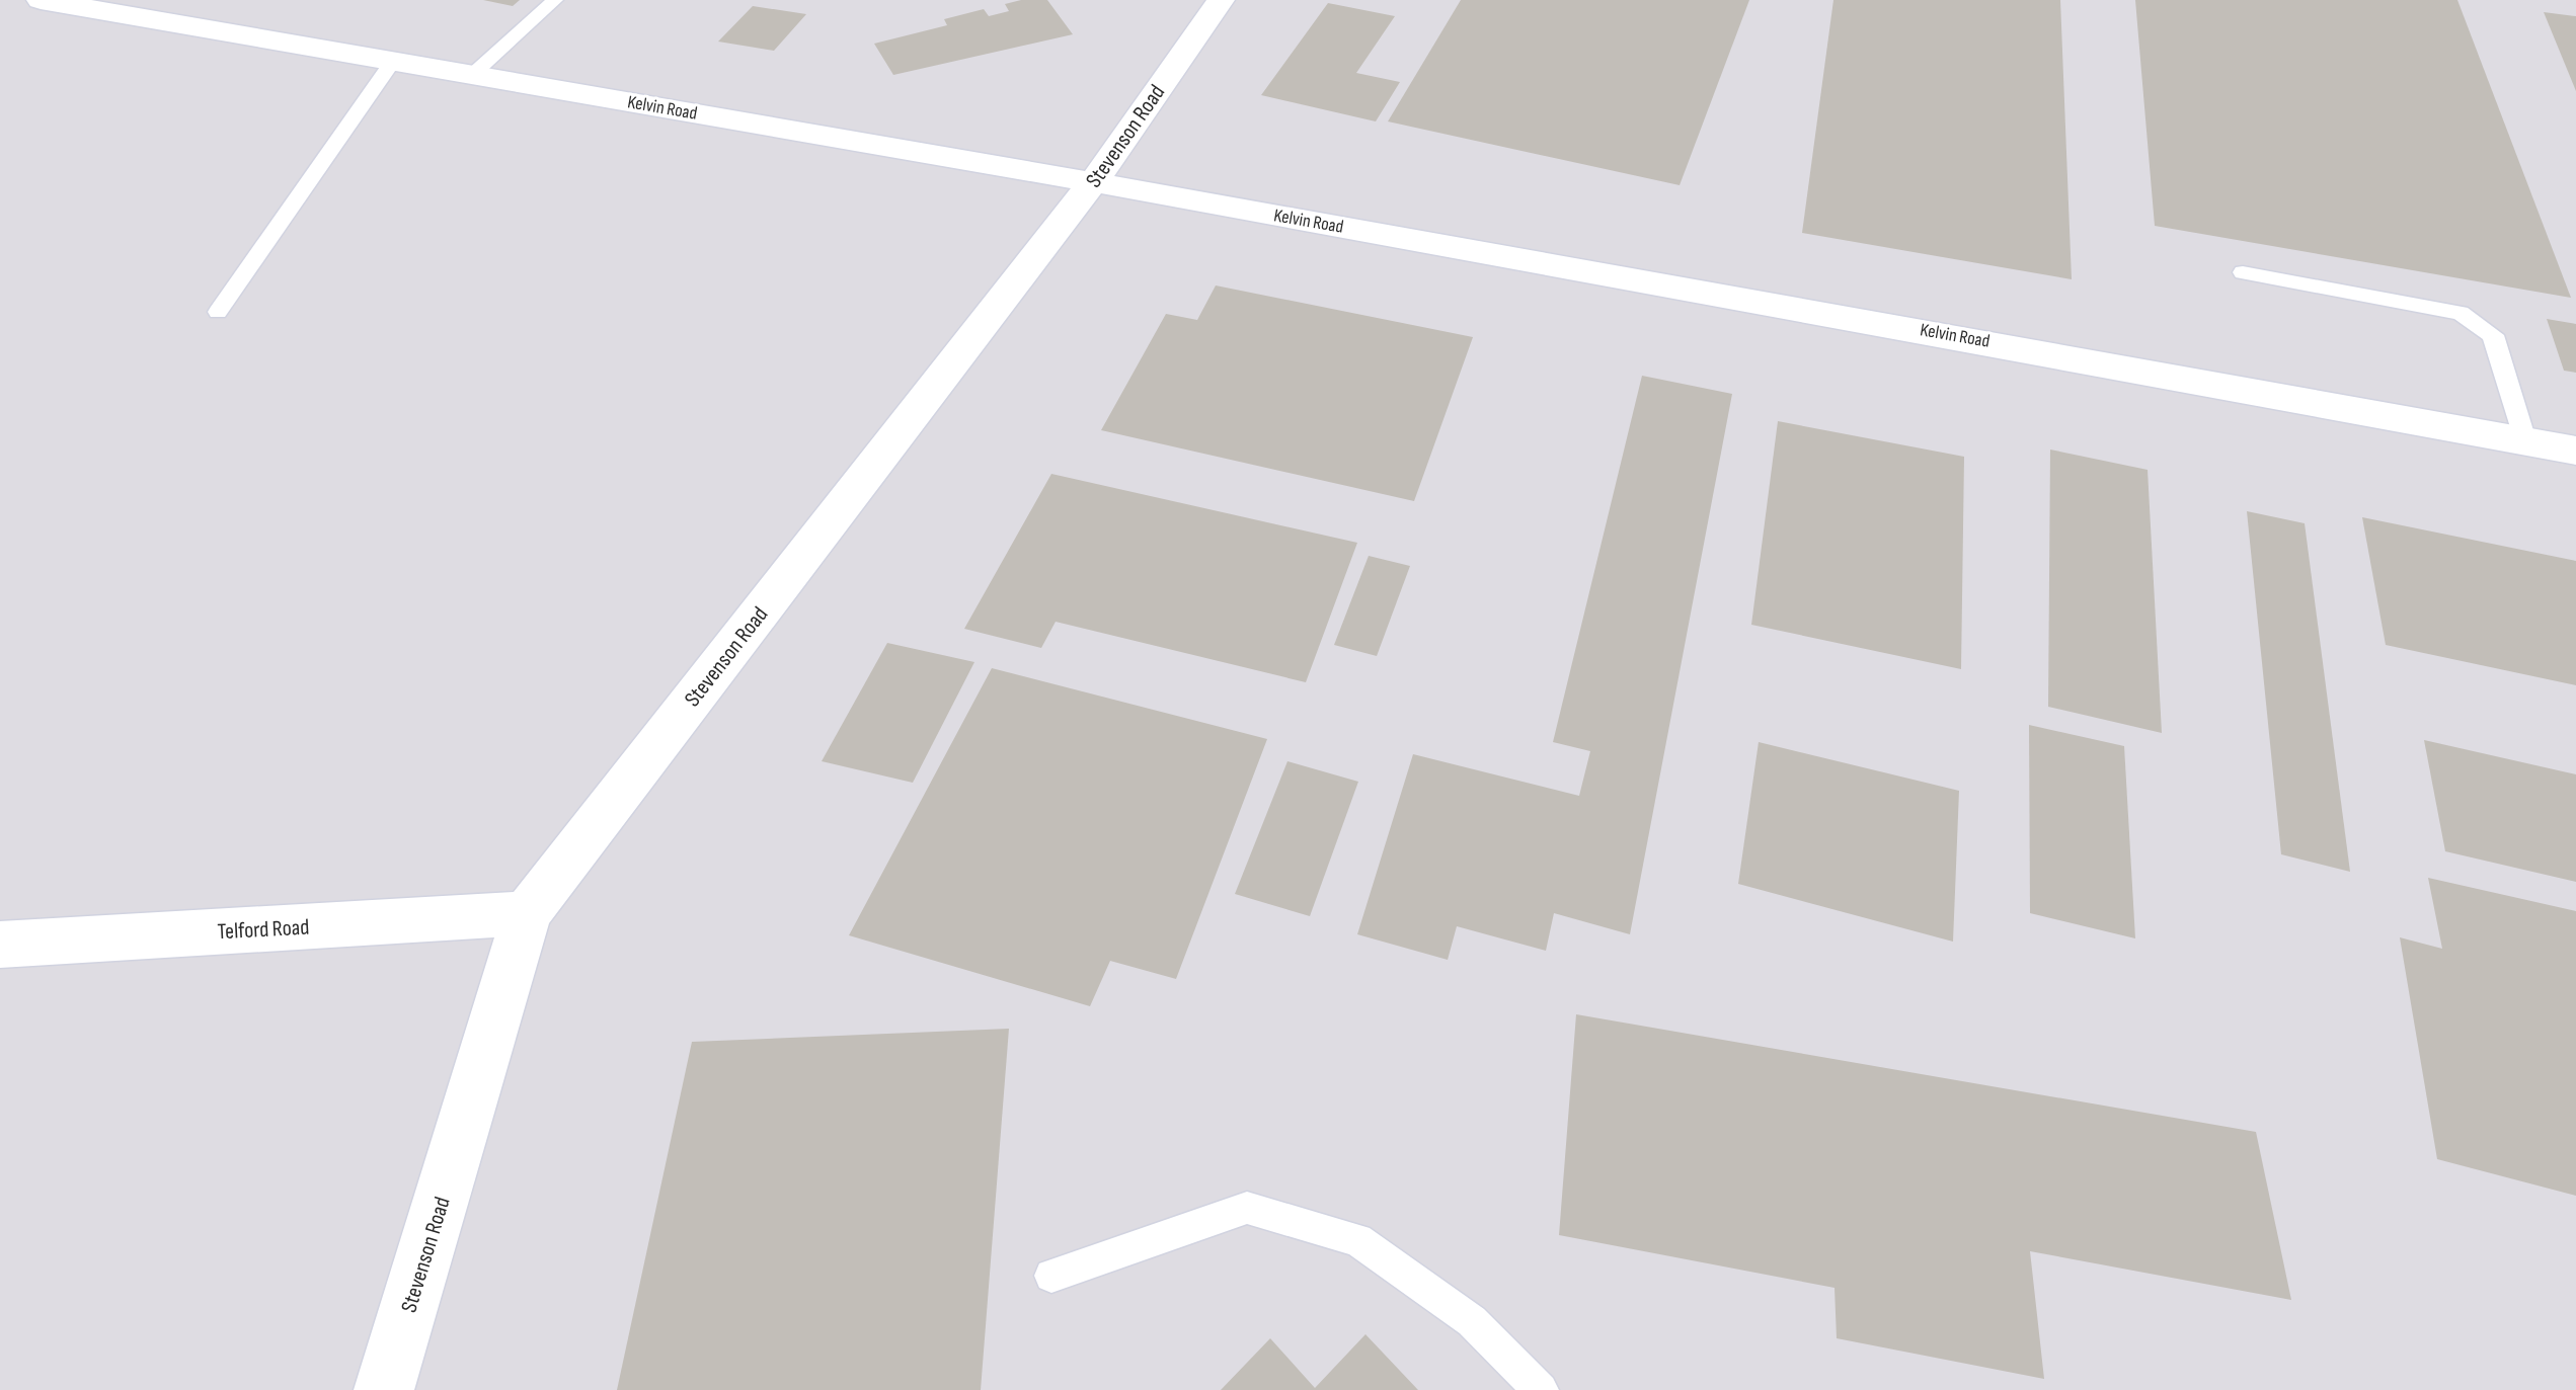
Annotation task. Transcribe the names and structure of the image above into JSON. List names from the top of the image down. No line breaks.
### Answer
{"streets":{"street":["Kelvin Road","Stevenson Road","Telford Road"]},"crossings":[["Kelvin Road","Stevenson Road"],["Stevenson Road","Telford Road"]]}
